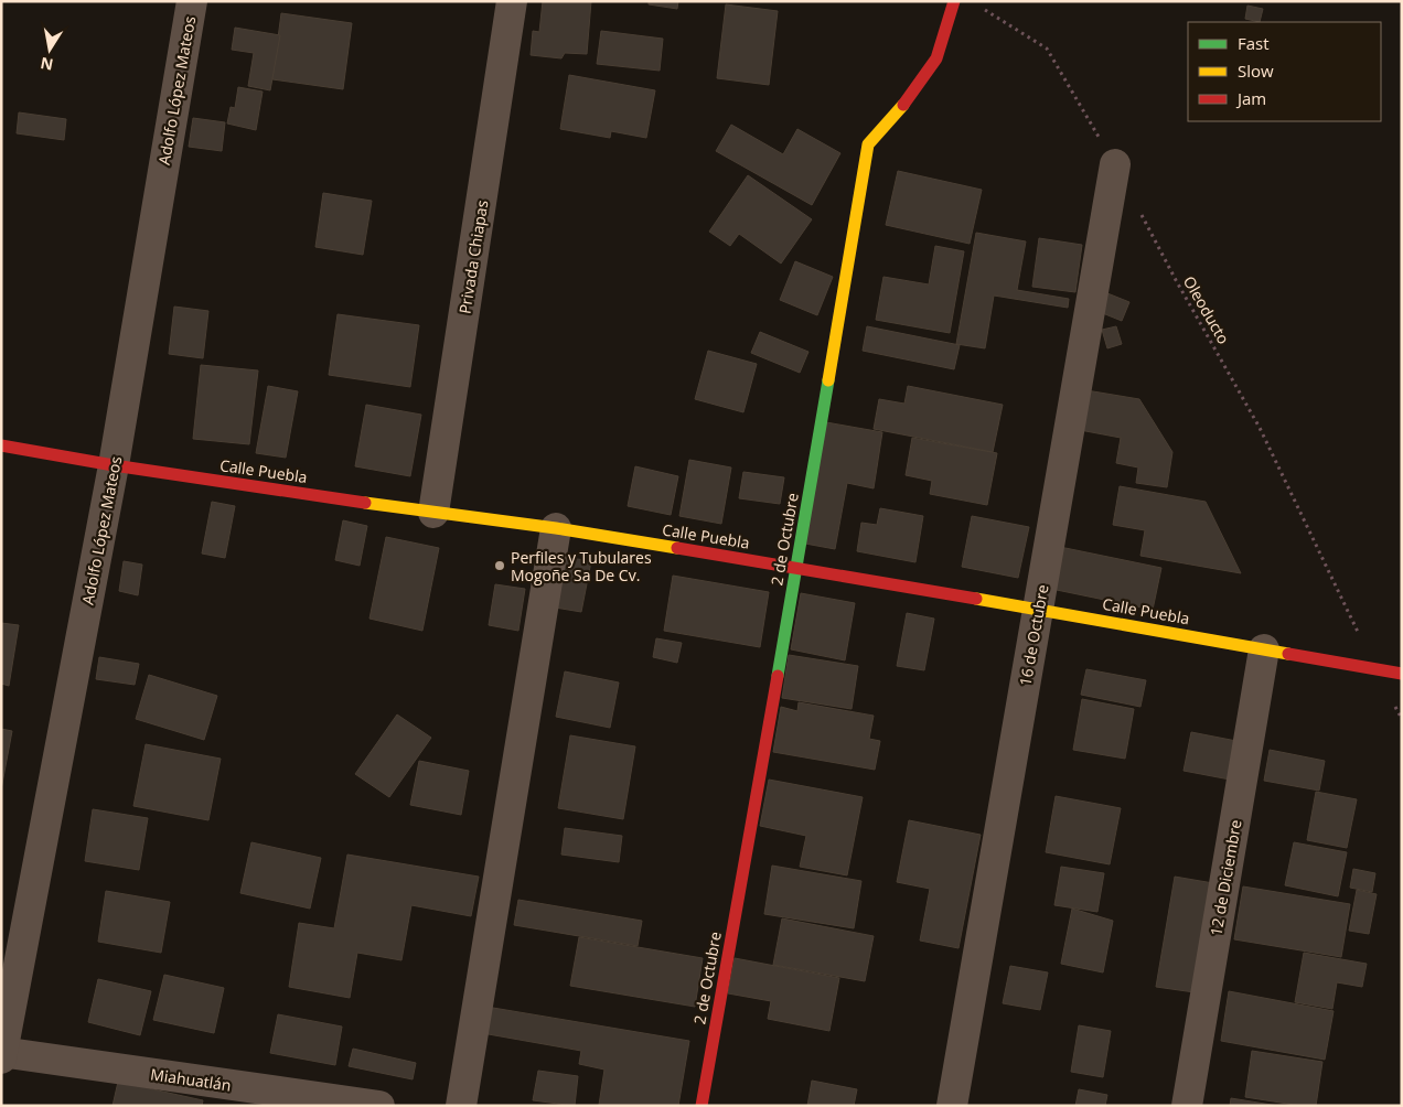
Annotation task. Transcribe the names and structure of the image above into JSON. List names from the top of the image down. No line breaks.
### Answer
{"streets":{"street":["Adolfo López Mateos","Privada Chiapas","Calle Puebla","2 de Octubre","16 de Octubre","12 de Diciembre","Miahuatlán"],"path":["Oleoducto"]},"crossings":[["Adolfo López Mateos","Calle Puebla"],["Adolfo López Mateos","Miahuatlán"],["Privada Chiapas","Calle Puebla"],["Oleoducto","Calle Puebla"],["Calle Puebla","2 de Octubre"],["Calle Puebla","16 de Octubre"],["Calle Puebla","12 de Diciembre"]],"places":["Perfiles y Tubulares Mogoñe Sa De Cv."],"legend":["Fast","Slow","Jam"],"north":"bottom"}
